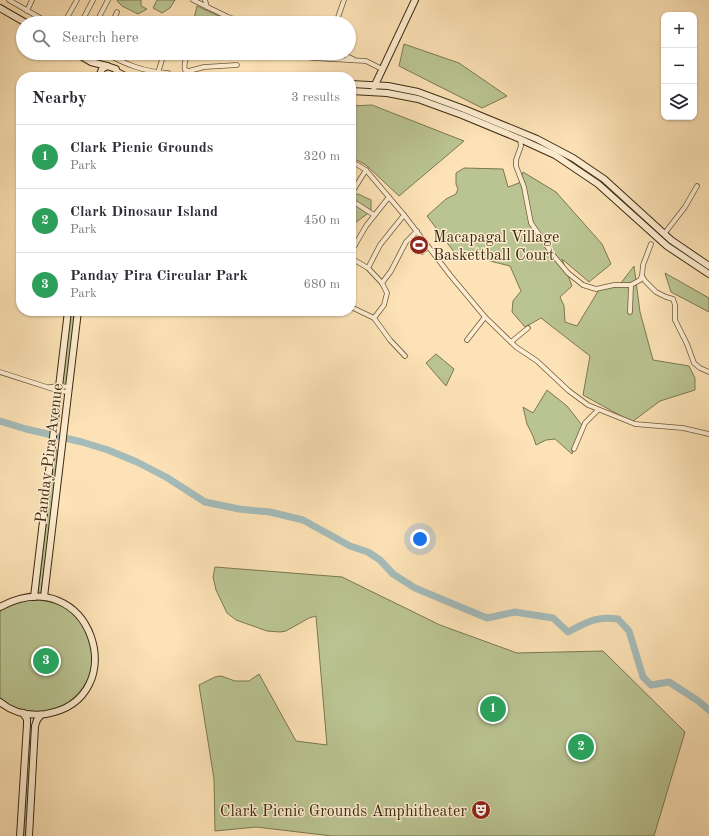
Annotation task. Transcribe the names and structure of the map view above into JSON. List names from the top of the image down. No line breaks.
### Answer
{"streets":{"main road":["Panday Pira Avenue"]},"places":{"sports":["Macapagal Village Baskettball Court"],"theatre":["Clark Picnic Grounds Amphitheater"]},"page":{"map_buttons":["+","−"],"search":"Search here","heading":["Nearby","3 results"],"list":[{"mark":"1","name":"Clark Picnic Grounds","note":"Park","value":"320 m"},{"mark":"2","name":"Clark Dinosaur Island","note":"Park","value":"450 m"},{"mark":"3","name":"Panday Pira Circular Park","note":"Park","value":"680 m"}],"pins":["3","1","2"]}}
